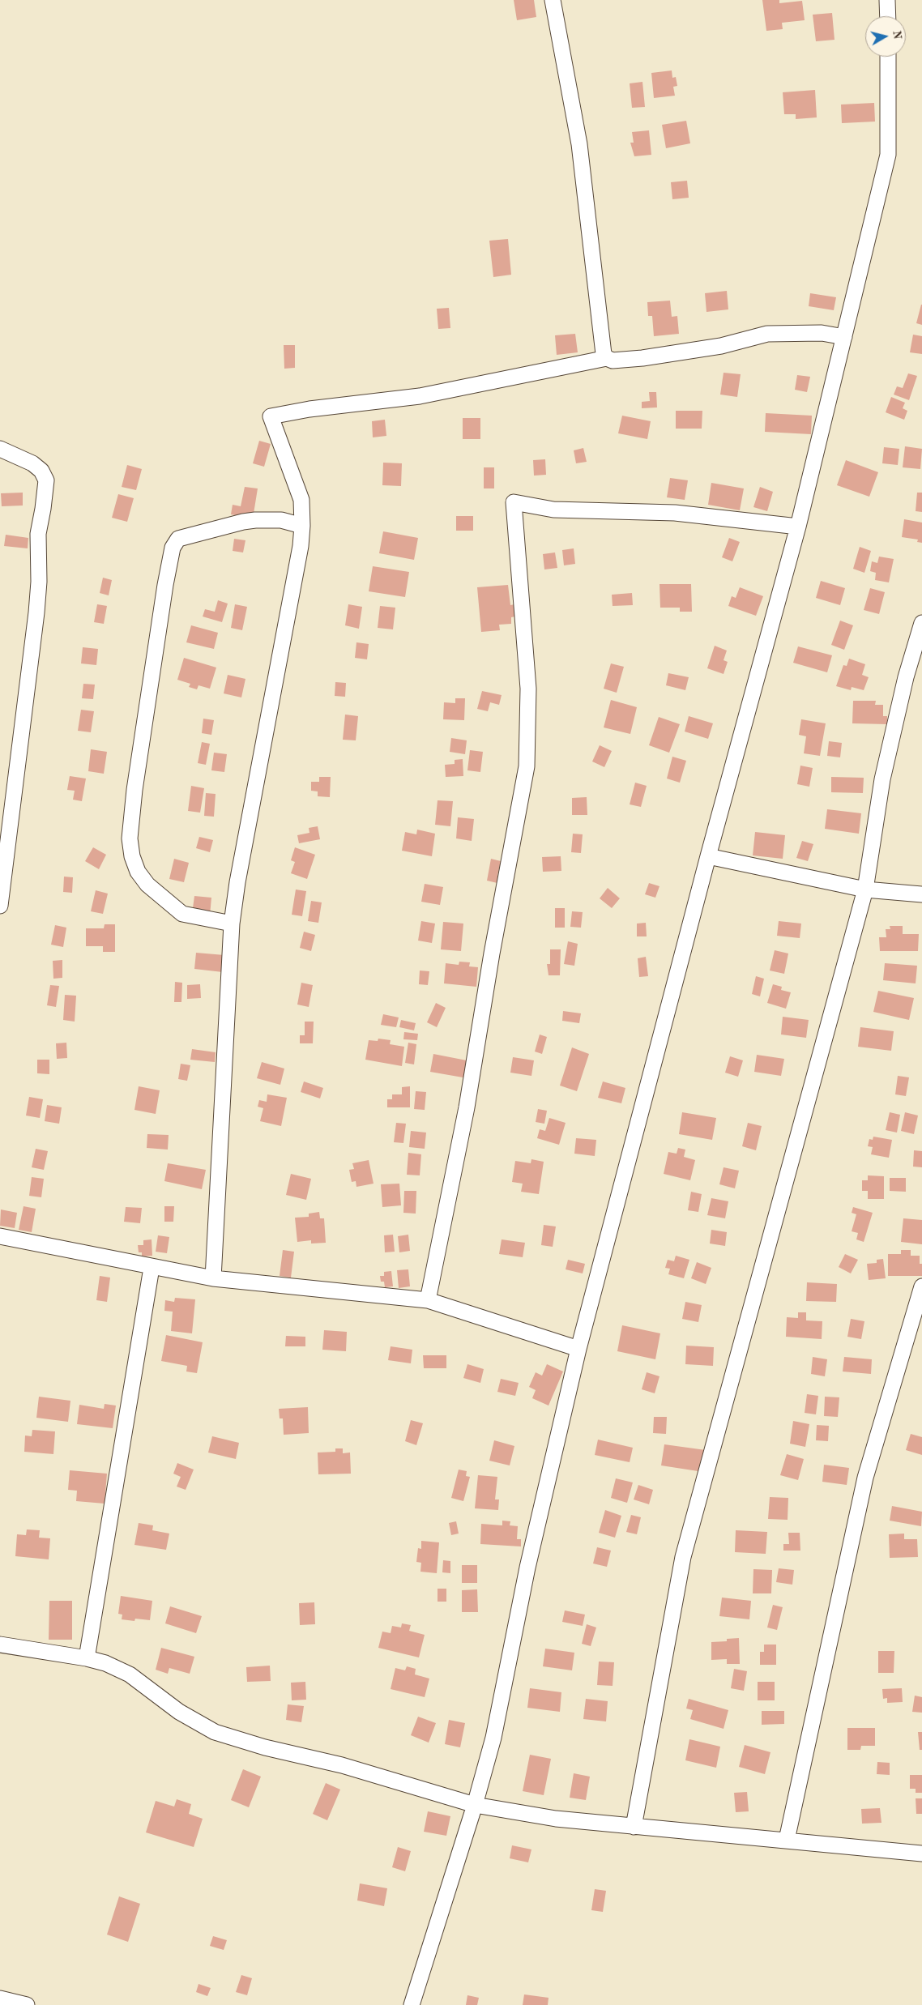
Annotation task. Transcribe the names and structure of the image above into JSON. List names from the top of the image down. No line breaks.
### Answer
{"north":"right"}
